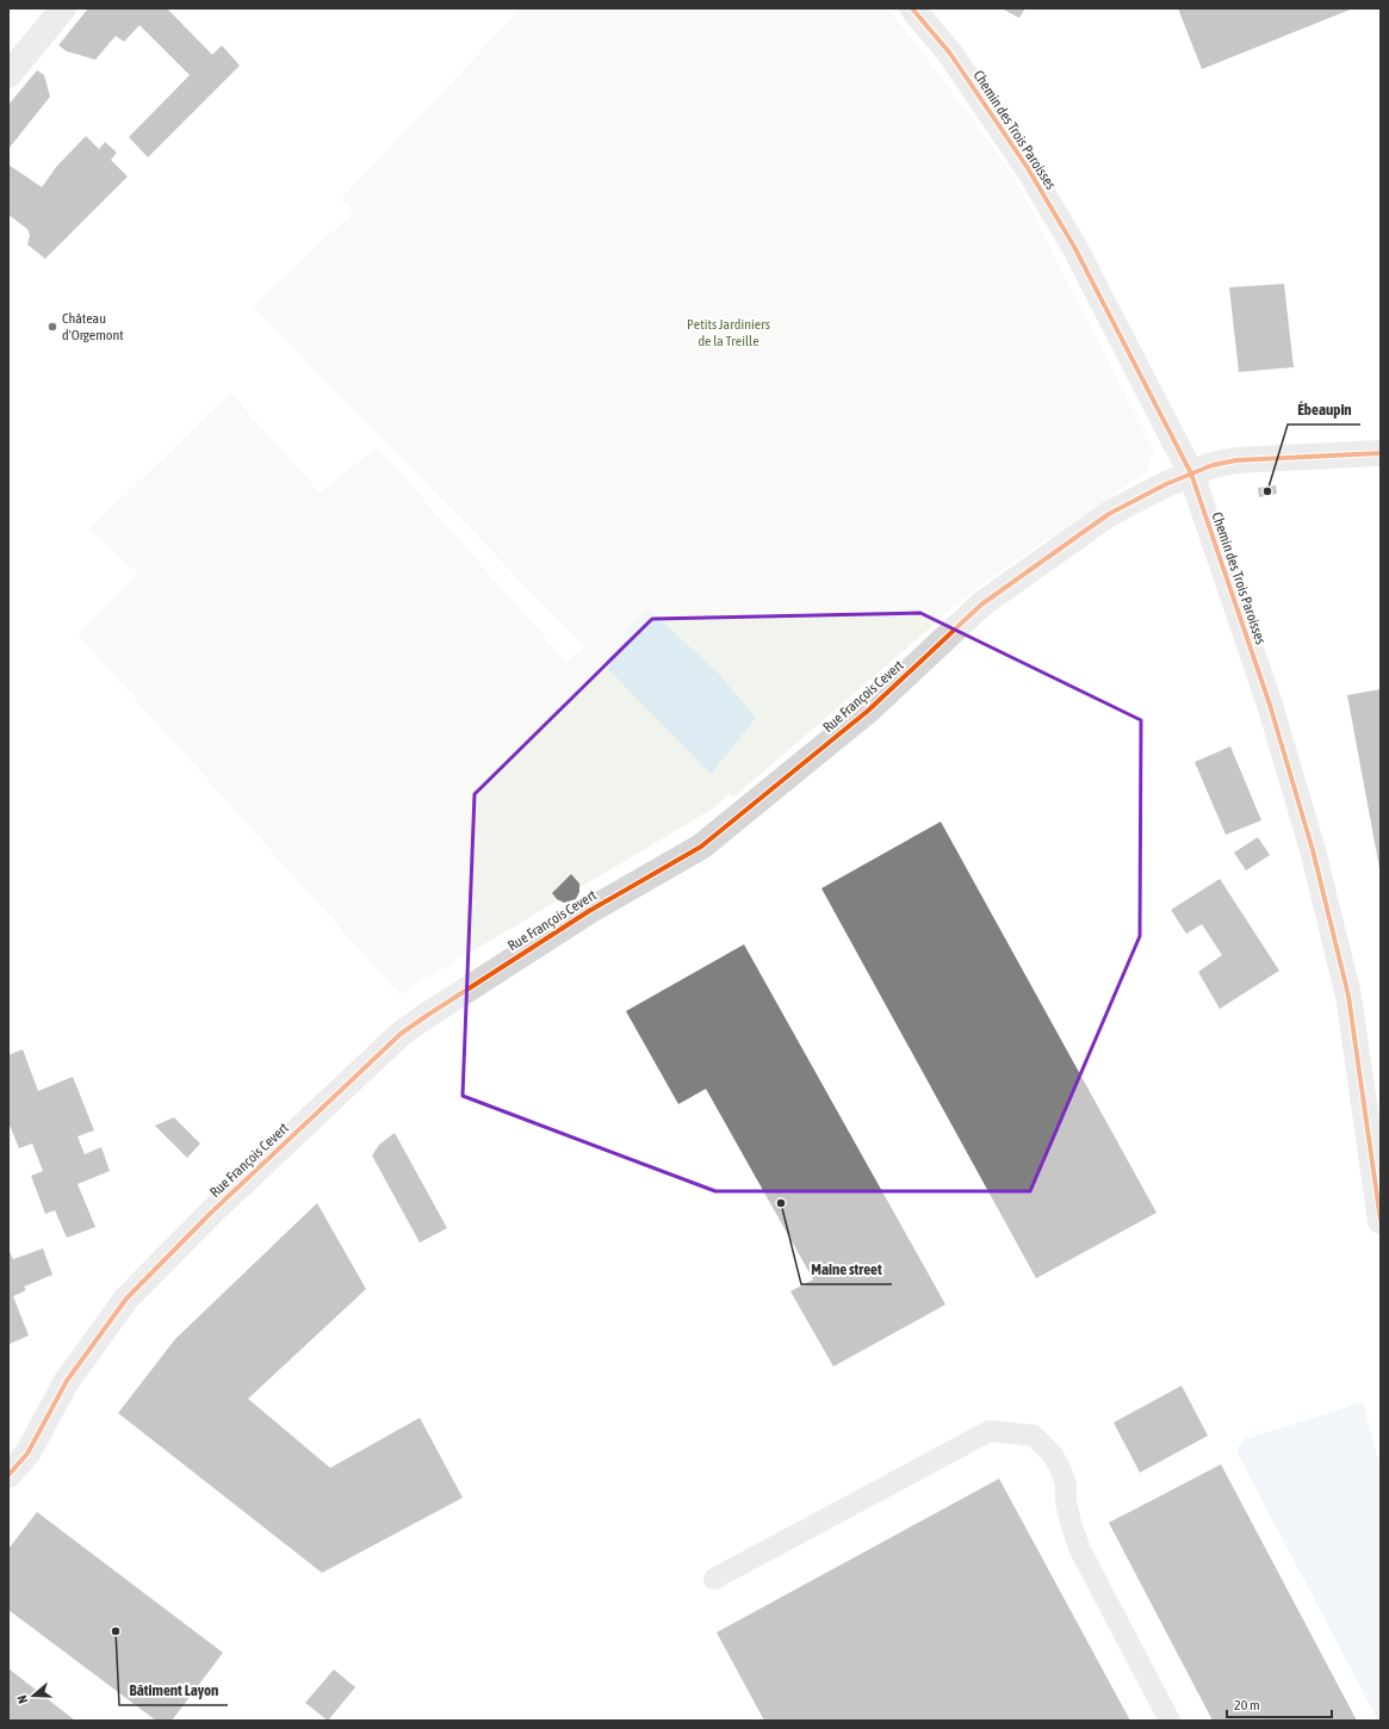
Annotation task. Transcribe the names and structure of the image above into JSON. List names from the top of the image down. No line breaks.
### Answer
{"streets":{"street":["Chemin des Trois Paroisses","Rue François Cevert"]},"crossings":[["Chemin des Trois Paroisses","Rue François Cevert"]],"parks":["Petits Jardiniers de la Treille"],"places":["Château d'Orgemont","Ébeaupin","Maine street","Bâtiment Layon"],"scale_bar":"20 m","north":"left"}
